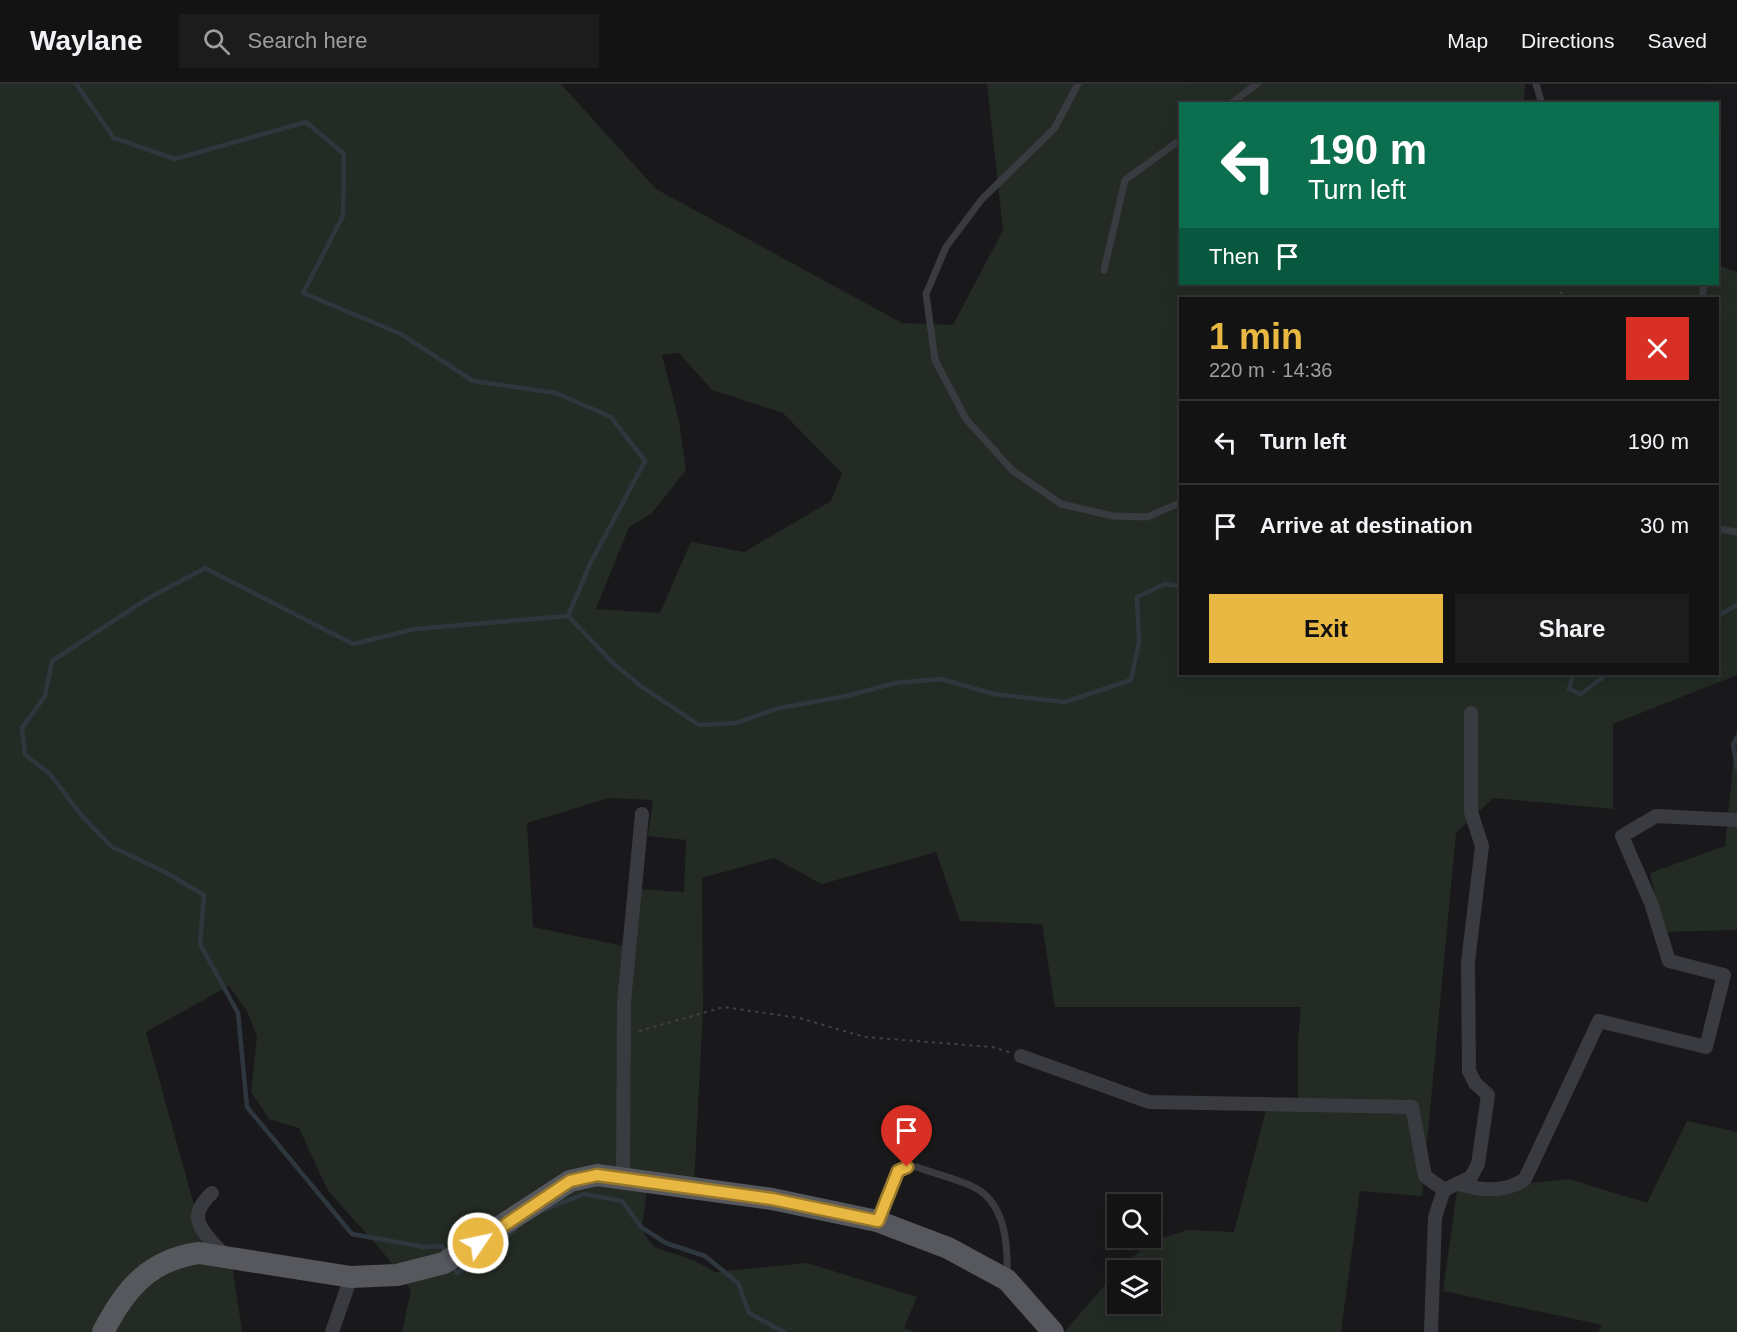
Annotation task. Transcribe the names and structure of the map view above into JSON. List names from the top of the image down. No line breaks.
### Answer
{"page":{"header":"Waylane","search":"Search here","nav":["Map","Directions","Saved"],"turn":["190 m","Turn left"],"then":"Then","heading":["1 min","220 m · 14:36"],"list":[{"name":"Turn left","value":"190 m"},{"name":"Arrive at destination","value":"30 m"}],"buttons":["Exit","Share"]}}
